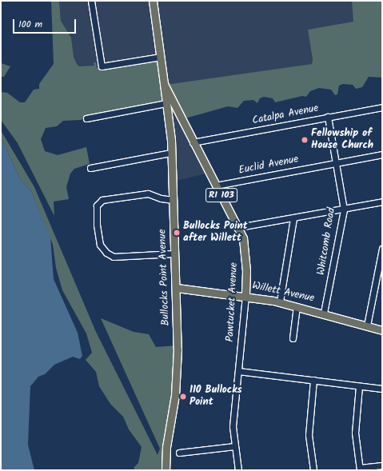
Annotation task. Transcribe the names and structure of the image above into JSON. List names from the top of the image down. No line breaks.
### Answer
{"streets":{"main road":["RI 103","Bullocks Point Avenue","Willett Avenue","Pawtucket Avenue"],"street":["Catalpa Avenue","Euclid Avenue","Whitcomb Road"]},"crossings":[["Catalpa Avenue","Whitcomb Road"],["Catalpa Avenue","Pawtucket Avenue"],["Euclid Avenue","Whitcomb Road"],["Euclid Avenue","Pawtucket Avenue"],["RI 103","Bullocks Point Avenue"],["Whitcomb Road","Willett Avenue"],["Bullocks Point Avenue","Willett Avenue"],["Bullocks Point Avenue","Pawtucket Avenue"],["Willett Avenue","Pawtucket Avenue"]],"places":["Fellowship of House Church","Bullocks Point after Willett","110 Bullocks Point"],"scale_bar":"100 m"}
